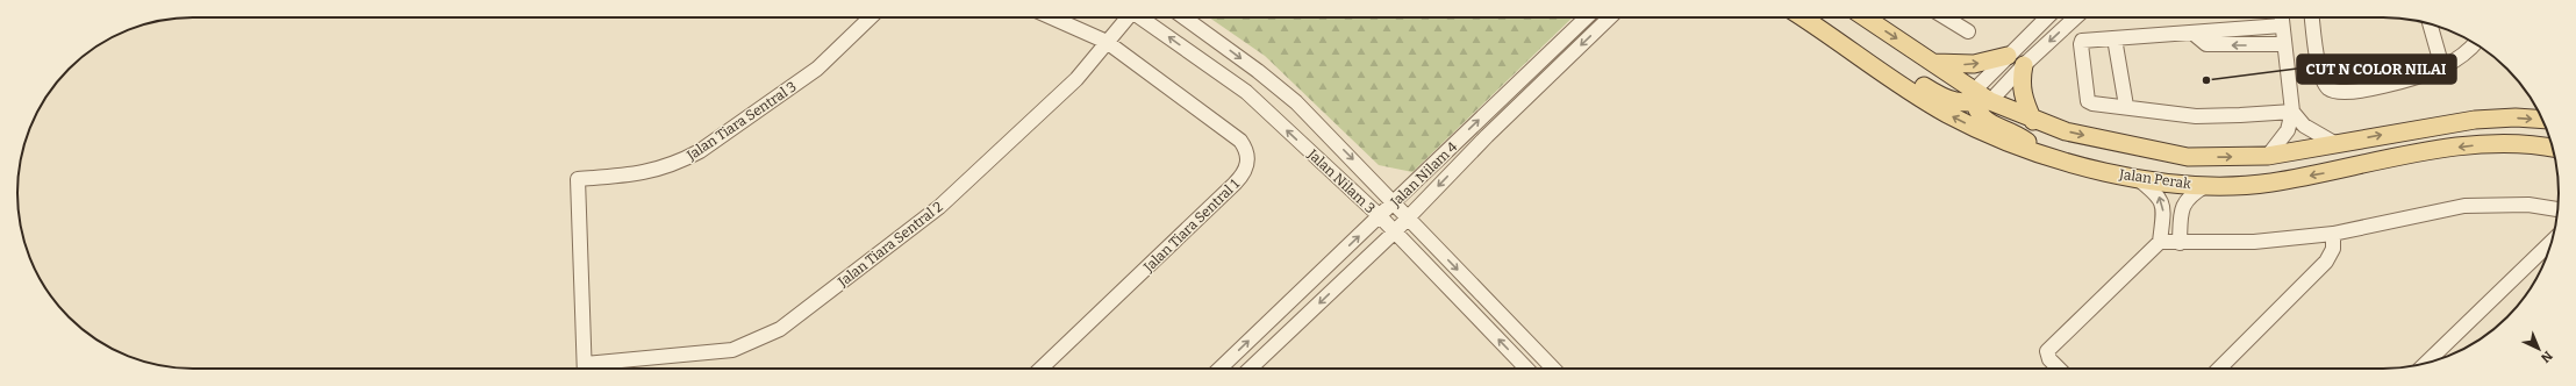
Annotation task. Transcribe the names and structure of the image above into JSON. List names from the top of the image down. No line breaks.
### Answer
{"streets":{"main road":["Jalan Perak"],"street":["Jalan Tiara Sentral 3","Jalan Nilam 4","Jalan Nilam 3","Jalan Tiara Sentral 1","Jalan Tiara Sentral 2"]},"crossings":[["Jalan Nilam 4","Jalan Nilam 3"],["Jalan Tiara Sentral 1","Jalan Tiara Sentral 2"]],"places":["CUT N COLOR NILAI"],"north":"bottom right"}
